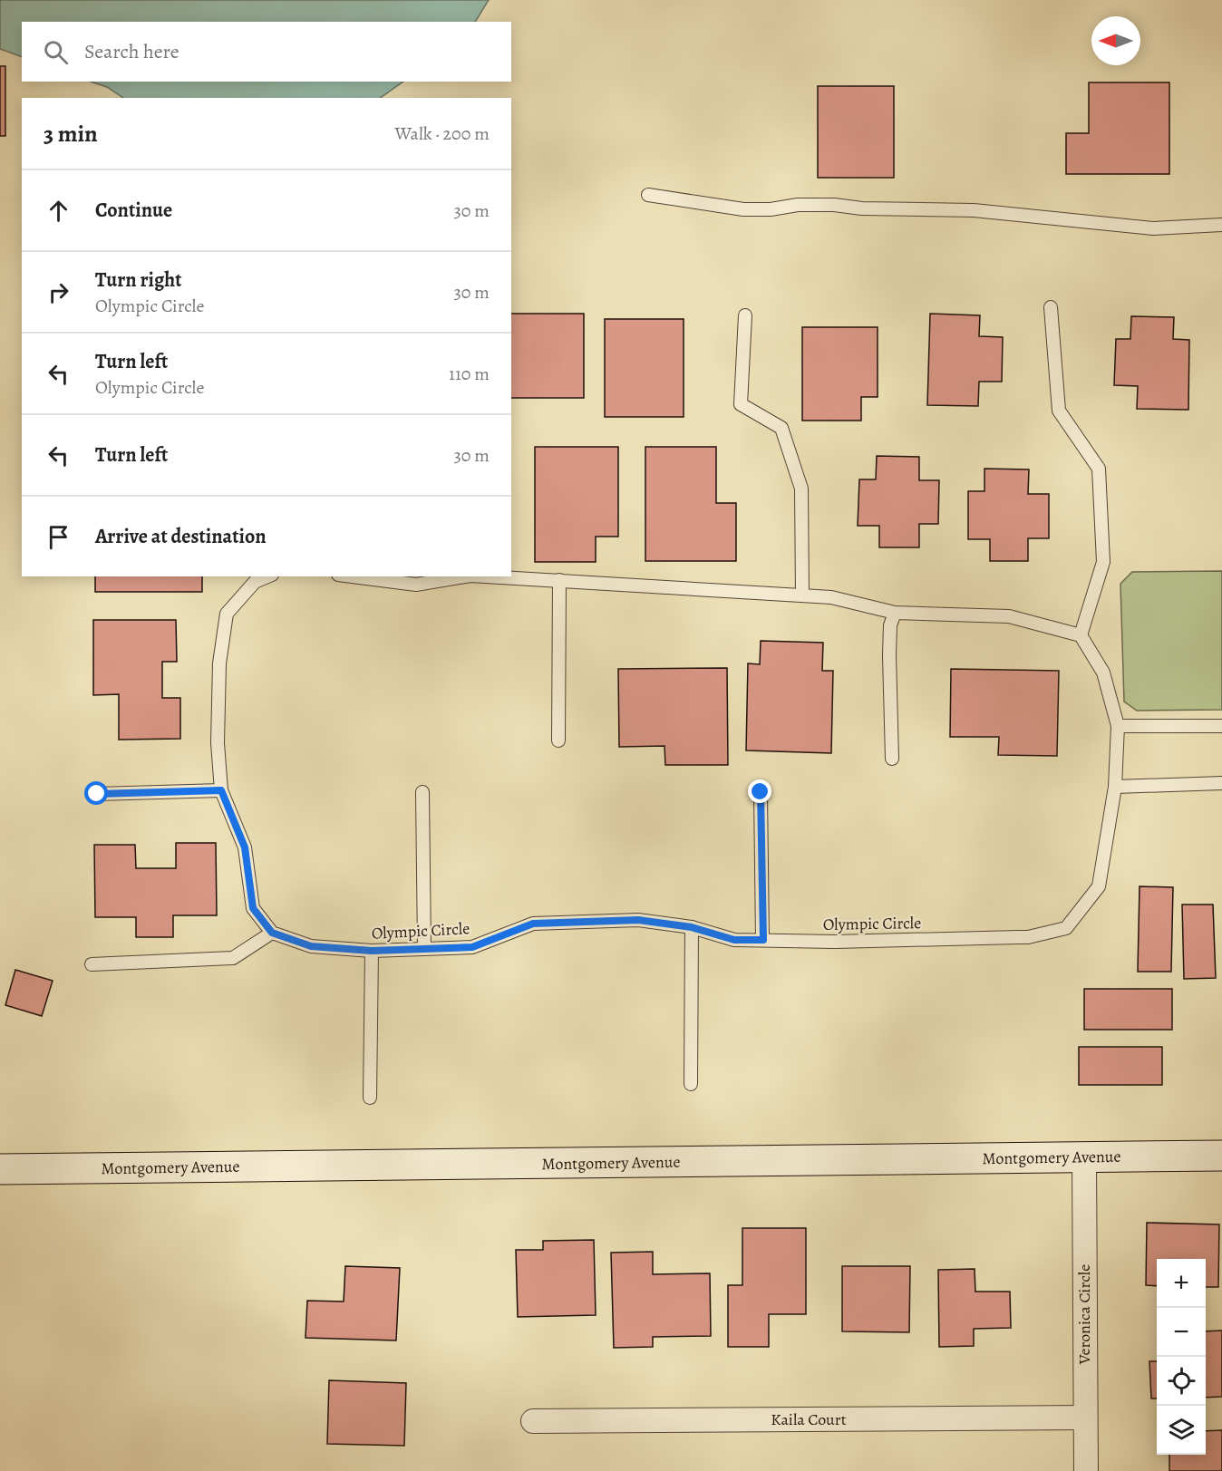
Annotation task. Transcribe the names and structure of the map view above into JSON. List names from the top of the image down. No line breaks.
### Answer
{"streets":{"street":["Montgomery Avenue","Veronica Circle","Kaila Court"],"lane":["Olympic Circle"]},"crossings":[["Montgomery Avenue","Veronica Circle"],["Veronica Circle","Kaila Court"]],"north":"left","page":{"search":"Search here","heading":["3 min","Walk · 200 m"],"list":[["Continue","30 m"],["Turn right","Olympic Circle","30 m"],["Turn left","Olympic Circle","110 m"],["Turn left","30 m"],"Arrive at destination"],"map_buttons":["+","−"]}}
